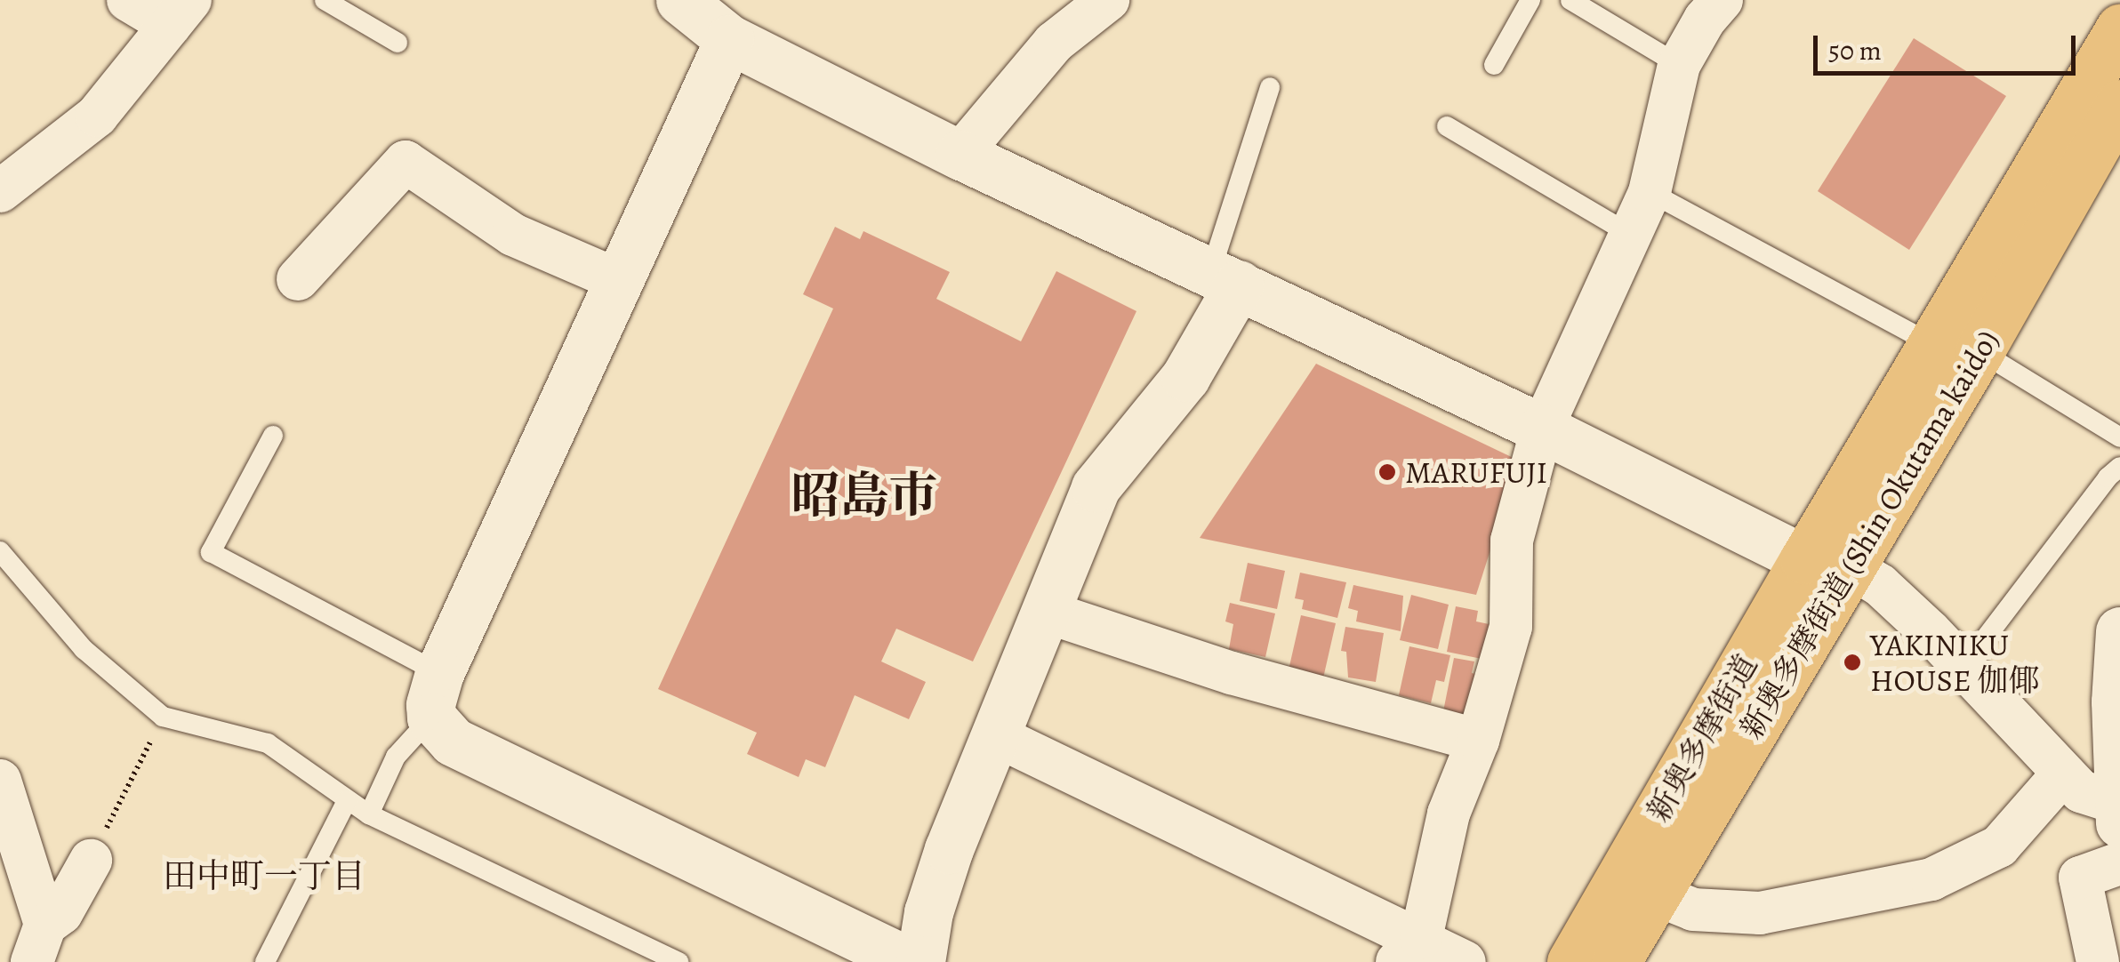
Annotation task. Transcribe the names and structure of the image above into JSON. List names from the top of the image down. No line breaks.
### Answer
{"streets":{"main road":["新奥多摩街道 (Shin Okutama kaido)","新奥多摩街道"]},"crossings":[["新奥多摩街道 (Shin Okutama kaido)","新奥多摩街道"]],"districts":["昭島市","田中町一丁目"],"places":["MARUFUJI","YAKINIKU HOUSE 伽倻"],"scale_bar":"50 m"}
